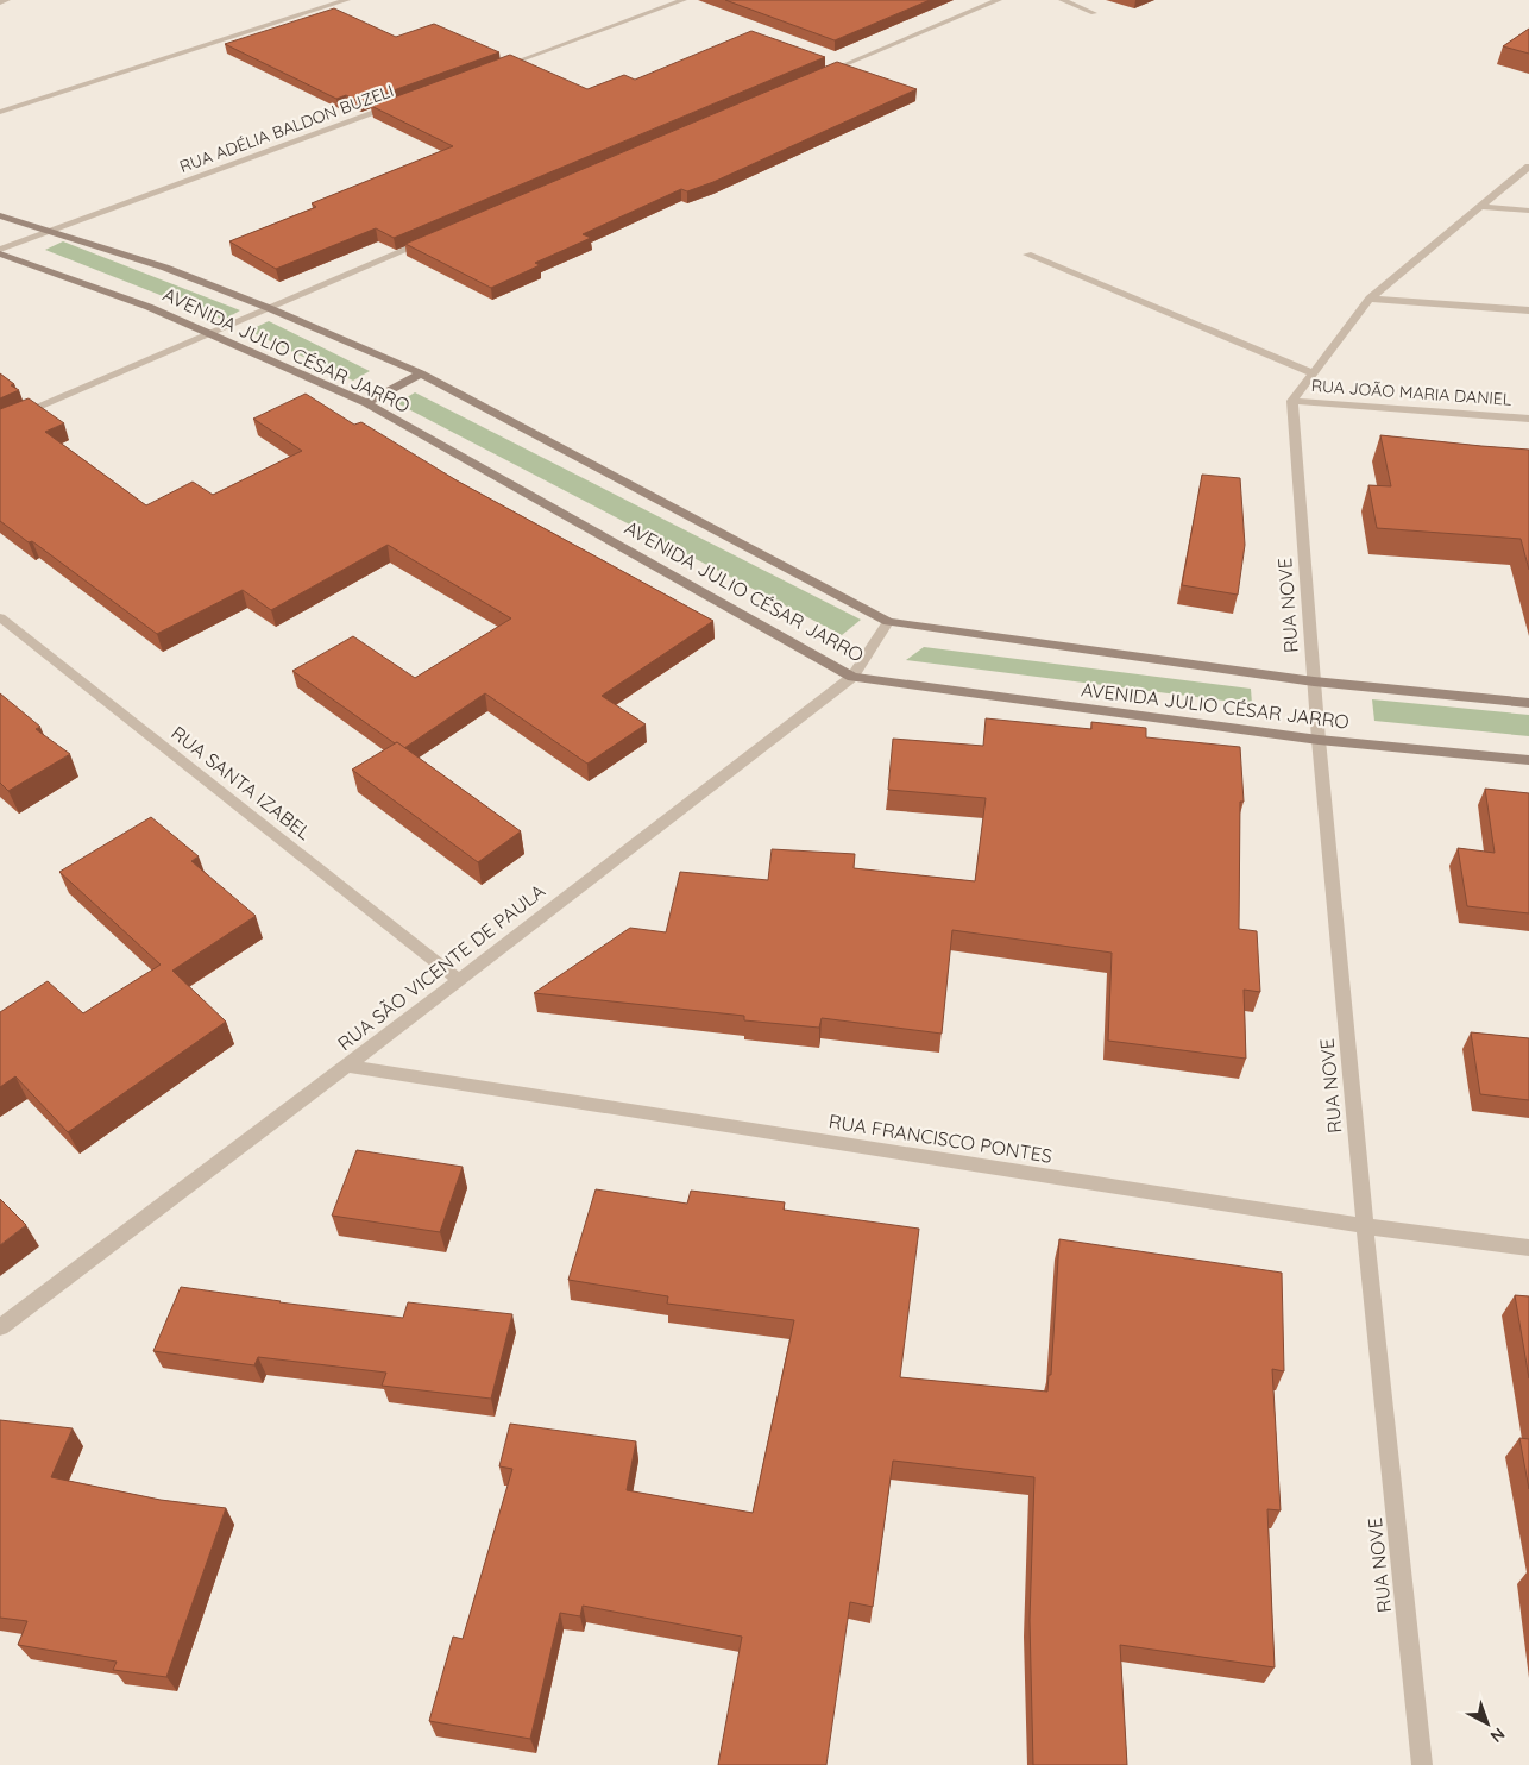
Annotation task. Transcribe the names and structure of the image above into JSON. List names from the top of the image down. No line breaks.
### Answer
{"streets":{"street":["RUA ADÉLIA BALDON BUZELI","AVENIDA JULIO CÉSAR JARRO","RUA JOÃO MARIA DANIEL","RUA NOVE","RUA SANTA IZABEL","RUA SÃO VICENTE DE PAULA","RUA FRANCISCO PONTES"]},"crossings":[["RUA ADÉLIA BALDON BUZELI","AVENIDA JULIO CÉSAR JARRO"],["AVENIDA JULIO CÉSAR JARRO","RUA NOVE"],["AVENIDA JULIO CÉSAR JARRO","RUA SÃO VICENTE DE PAULA"],["RUA JOÃO MARIA DANIEL","RUA NOVE"],["RUA NOVE","RUA FRANCISCO PONTES"],["RUA SANTA IZABEL","RUA SÃO VICENTE DE PAULA"],["RUA SÃO VICENTE DE PAULA","RUA FRANCISCO PONTES"]],"north":"bottom right"}
